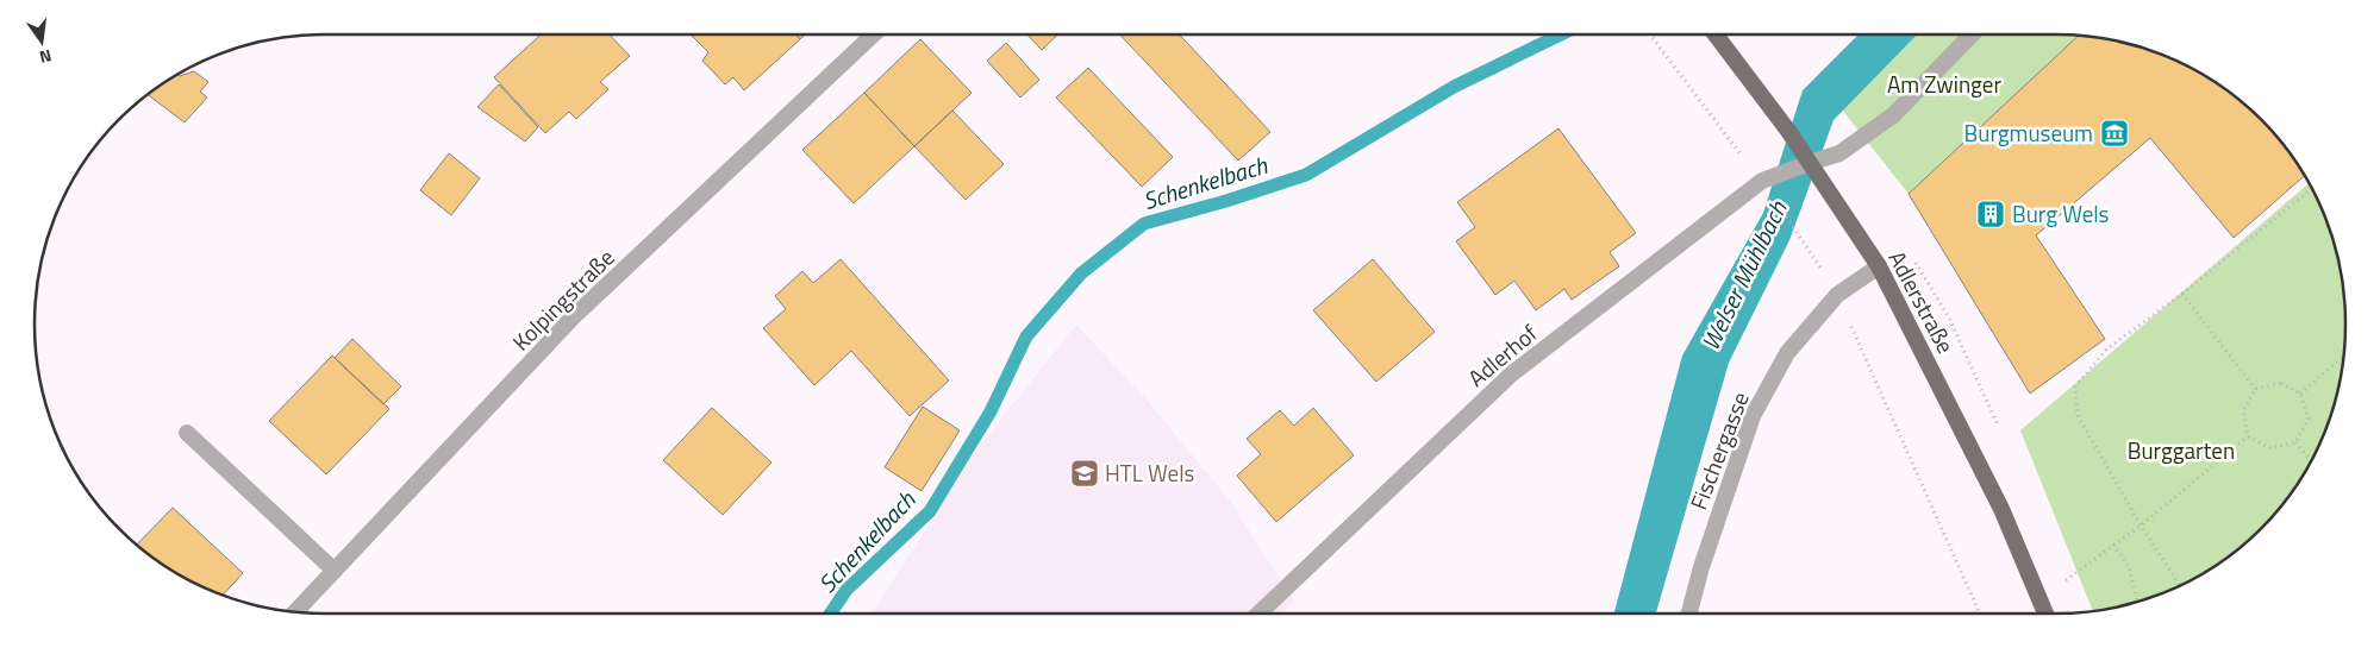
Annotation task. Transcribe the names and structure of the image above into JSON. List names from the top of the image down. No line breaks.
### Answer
{"streets":{"main road":["Adlerstraße"],"street":["Kolpingstraße","Adlerhof","Fischergasse"]},"crossings":[["Adlerstraße","Adlerhof"],["Adlerstraße","Fischergasse"]],"water":["Schenkelbach","Welser Mühlbach"],"parks":["Am Zwinger","Burggarten"],"places":{"museum":["Burgmuseum"],"building":["Burg Wels"],"school or university":["HTL Wels"]},"north":"bottom"}
